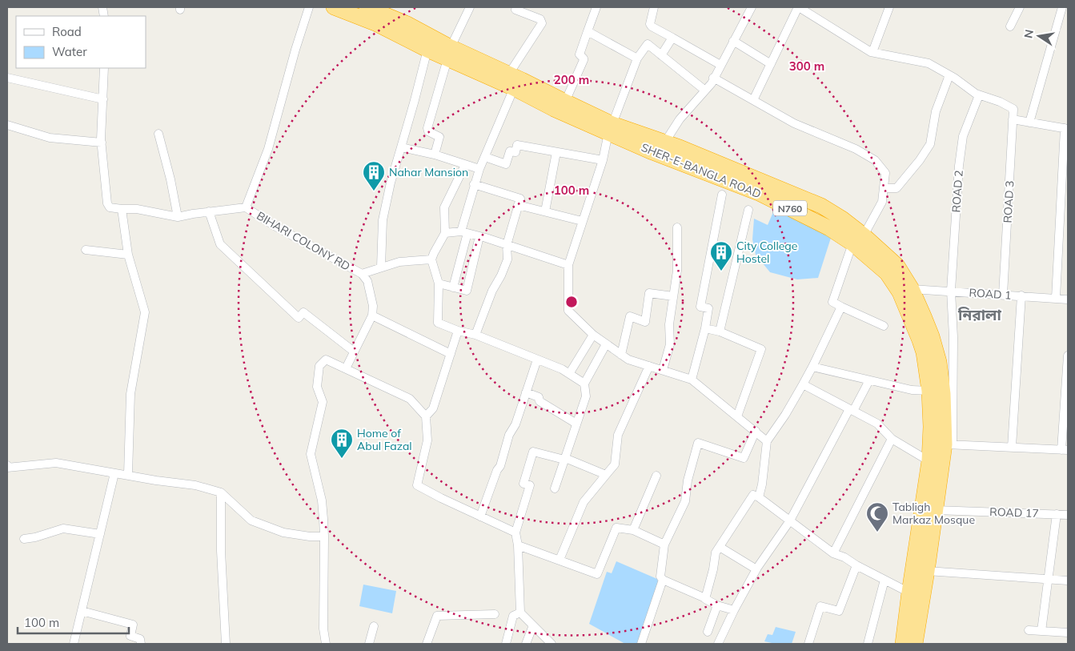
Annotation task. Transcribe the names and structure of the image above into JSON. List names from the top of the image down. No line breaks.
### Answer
{"streets":{"highway":["SHER-E-BANGLA ROAD","N760"],"street":["ROAD 2","ROAD 3","BIHARI COLONY RD","ROAD 1","ROAD 17"]},"crossings":[["SHER-E-BANGLA ROAD","ROAD 2"],["SHER-E-BANGLA ROAD","ROAD 1"],["SHER-E-BANGLA ROAD","ROAD 17"],["ROAD 2","ROAD 3"],["ROAD 2","ROAD 1"],["ROAD 3","ROAD 1"]],"districts":["নিরালা"],"places":{"building":["Nahar Mansion","City College Hostel","Home of Abul Fazal"],"mosque":["Tabligh Markaz Mosque"]},"legend":["Road","Water"],"scale_bar":"100 m","north":"left","rings":["300 m","200 m","100 m"]}
